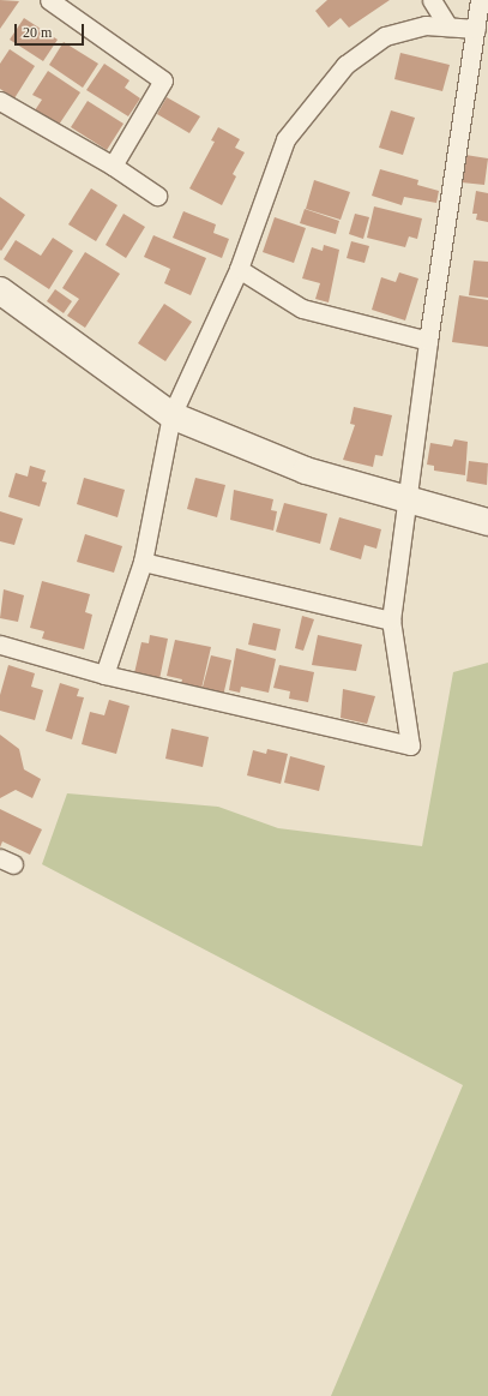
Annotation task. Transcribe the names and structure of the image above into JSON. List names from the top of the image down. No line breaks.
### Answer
{"scale_bar":"20 m"}
